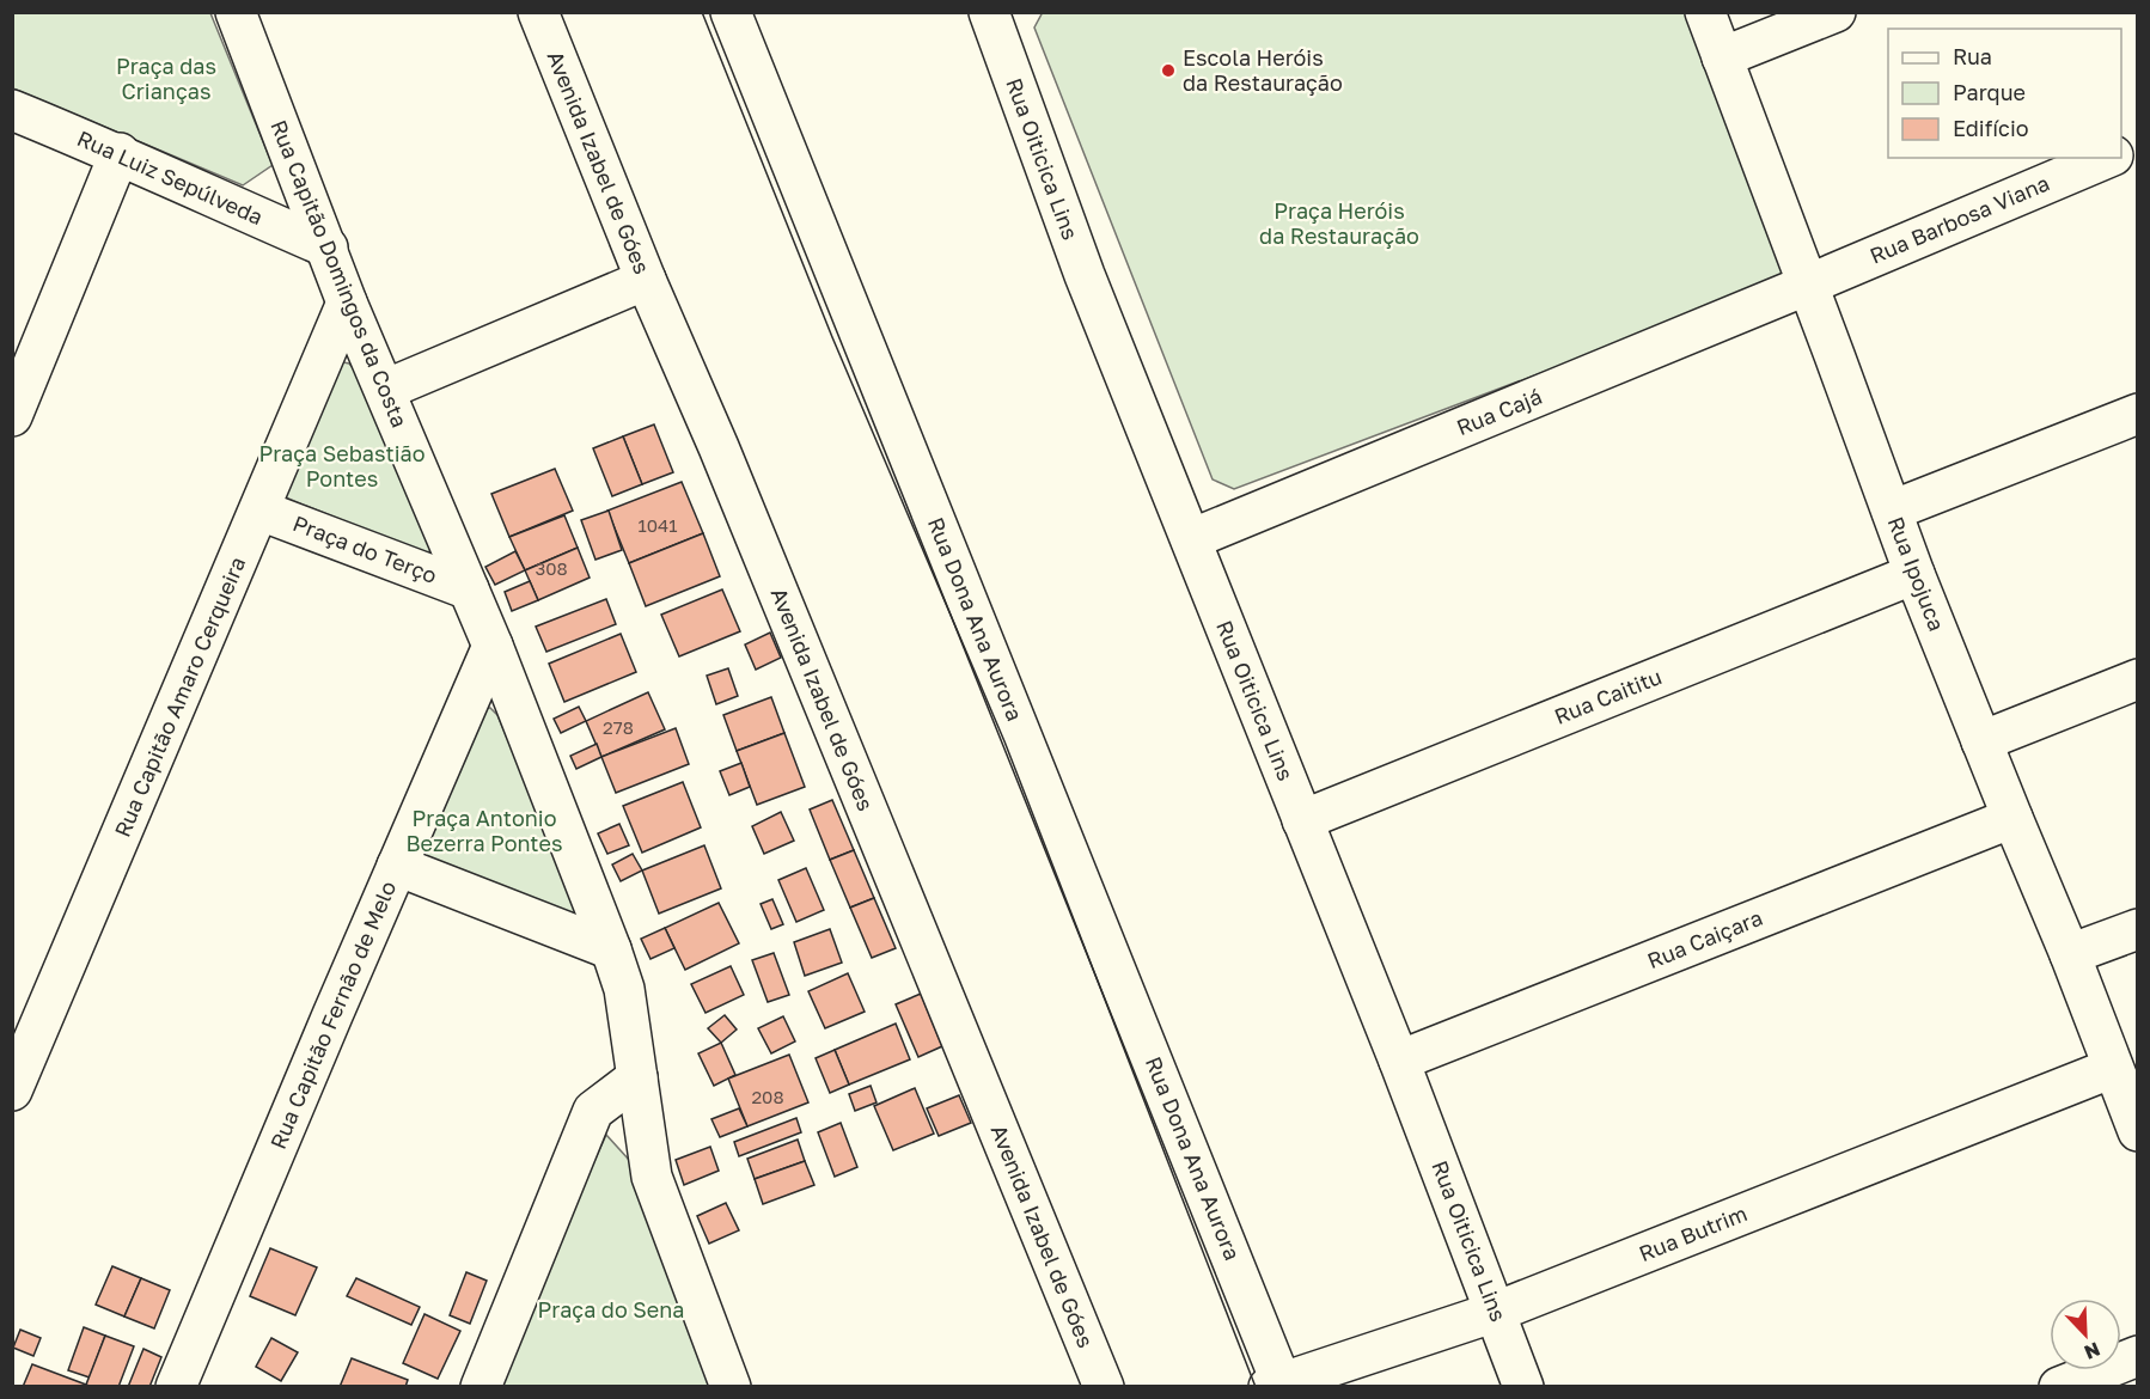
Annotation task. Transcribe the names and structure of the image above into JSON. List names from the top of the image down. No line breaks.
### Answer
{"streets":{"street":["Rua Oiticica Lins","Avenida Izabel de Góes","Rua Luiz Sepúlveda","Rua Barbosa Viana","Rua Capitão Domingos da Costa","Rua Cajá","Praça do Terço","Rua Ipojuca","Rua Dona Ana Aurora","Rua Capitão Amaro Cerqueira","Rua Caititu","Rua Caiçara","Rua Capitão Fernão de Melo","Rua Butrim"]},"crossings":[["Rua Oiticica Lins","Rua Cajá"],["Rua Oiticica Lins","Rua Caititu"],["Rua Oiticica Lins","Rua Caiçara"],["Rua Oiticica Lins","Rua Butrim"],["Rua Luiz Sepúlveda","Rua Capitão Domingos da Costa"],["Rua Barbosa Viana","Rua Cajá"],["Rua Barbosa Viana","Rua Ipojuca"],["Rua Capitão Domingos da Costa","Praça do Terço"],["Rua Capitão Domingos da Costa","Rua Capitão Amaro Cerqueira"],["Rua Capitão Domingos da Costa","Rua Capitão Fernão de Melo"],["Rua Cajá","Rua Ipojuca"],["Praça do Terço","Rua Capitão Amaro Cerqueira"],["Rua Ipojuca","Rua Caititu"],["Rua Ipojuca","Rua Caiçara"],["Rua Ipojuca","Rua Butrim"],["Rua Dona Ana Aurora","Rua Butrim"]],"parks":["Praça das Crianças","Praça Heróis da Restauração","Praça Sebastião Pontes","Praça Antonio Bezerra Pontes","Praça do Sena"],"places":["Escola Heróis da Restauração"],"house_numbers":["1041","308","278","208"],"legend":["Rua","Parque","Edifício"],"north":"bottom right"}
